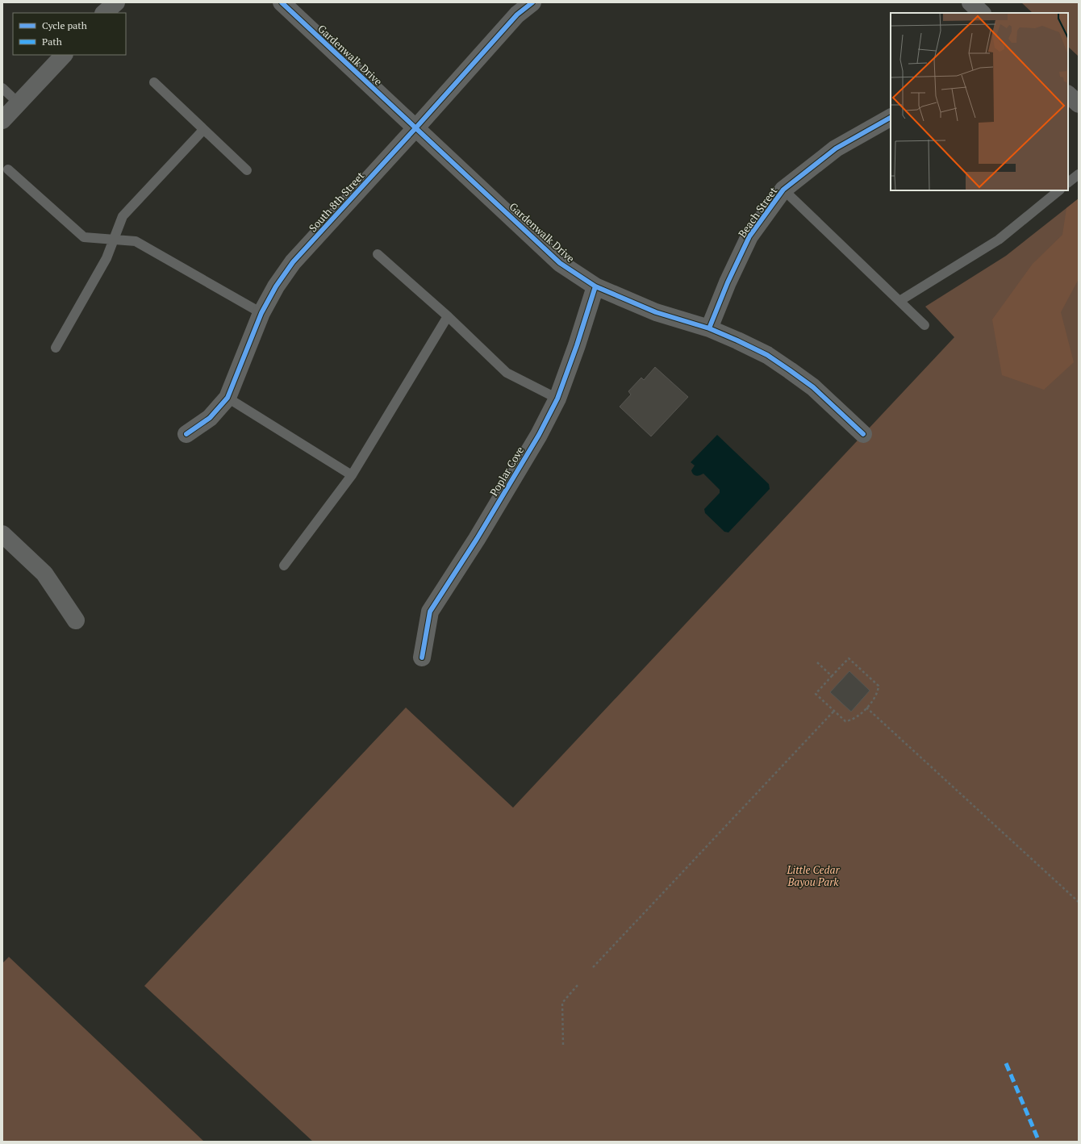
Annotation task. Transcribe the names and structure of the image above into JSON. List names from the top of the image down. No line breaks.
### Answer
{"streets":{"street":["Gardenwalk Drive","South 8th Street","Beach Street","Poplar Cove"]},"crossings":[["Gardenwalk Drive","South 8th Street"],["Gardenwalk Drive","Beach Street"],["Gardenwalk Drive","Poplar Cove"]],"parks":["Little Cedar Bayou Park"],"legend":["Cycle path","Path"]}
